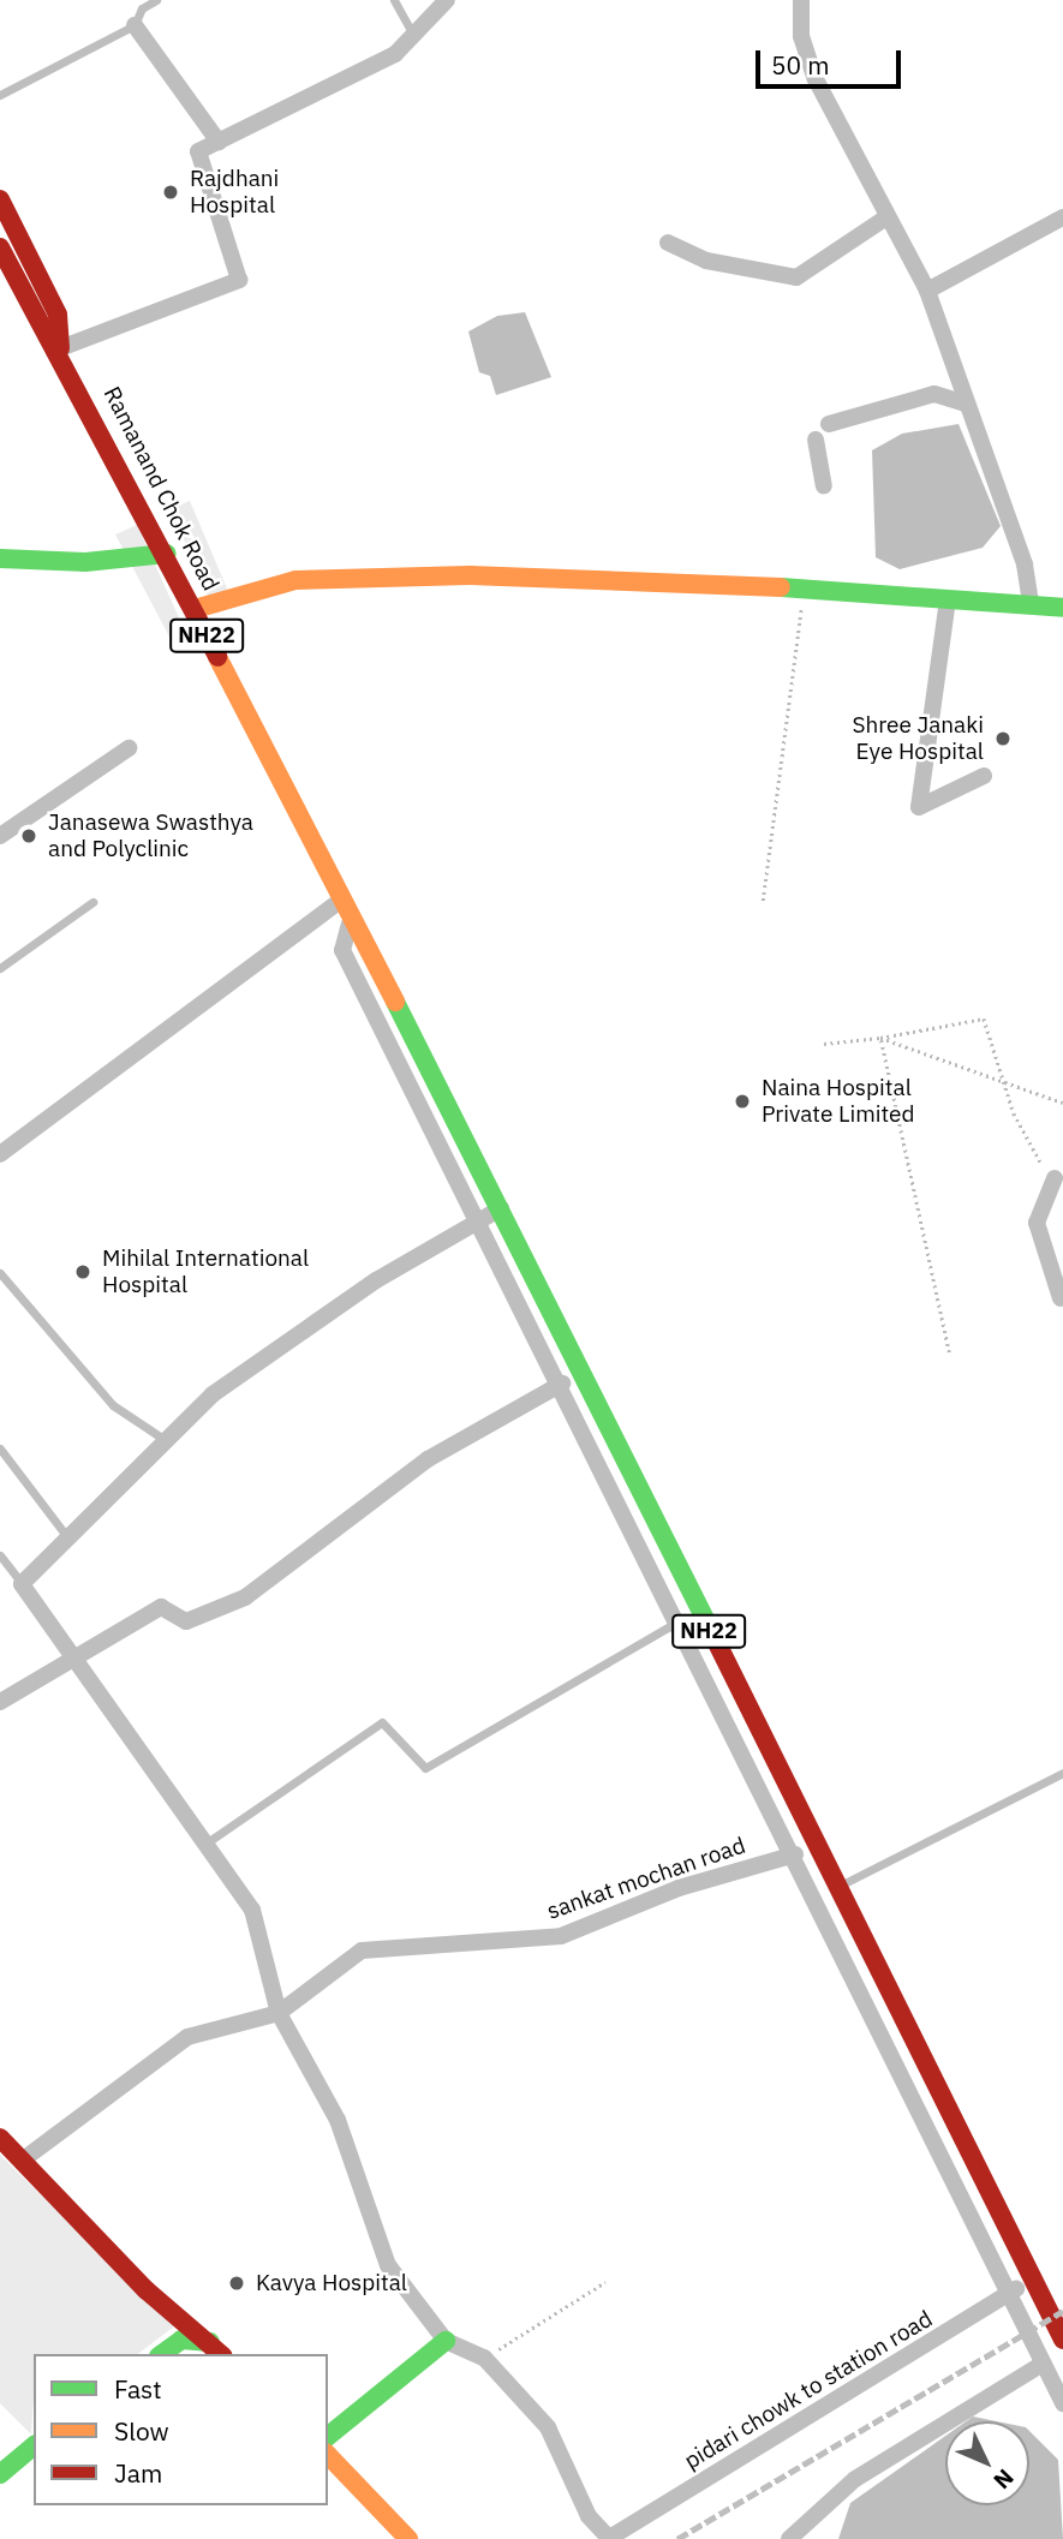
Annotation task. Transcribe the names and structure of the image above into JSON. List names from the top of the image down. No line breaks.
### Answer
{"streets":{"main road":["Ramanand Chok Road","NH22"],"street":["sankat mochan road","pidari chowk to station road"]},"crossings":[["Ramanand Chok Road","NH22"],["NH22","sankat mochan road"],["NH22","pidari chowk to station road"]],"places":["Rajdhani Hospital","Shree Janaki Eye Hospital","Janasewa Swasthya and Polyclinic","Naina Hospital Private Limited","Mihilal International Hospital","Kavya Hospital"],"legend":["Fast","Slow","Jam"],"scale_bar":"50 m","north":"bottom right"}
